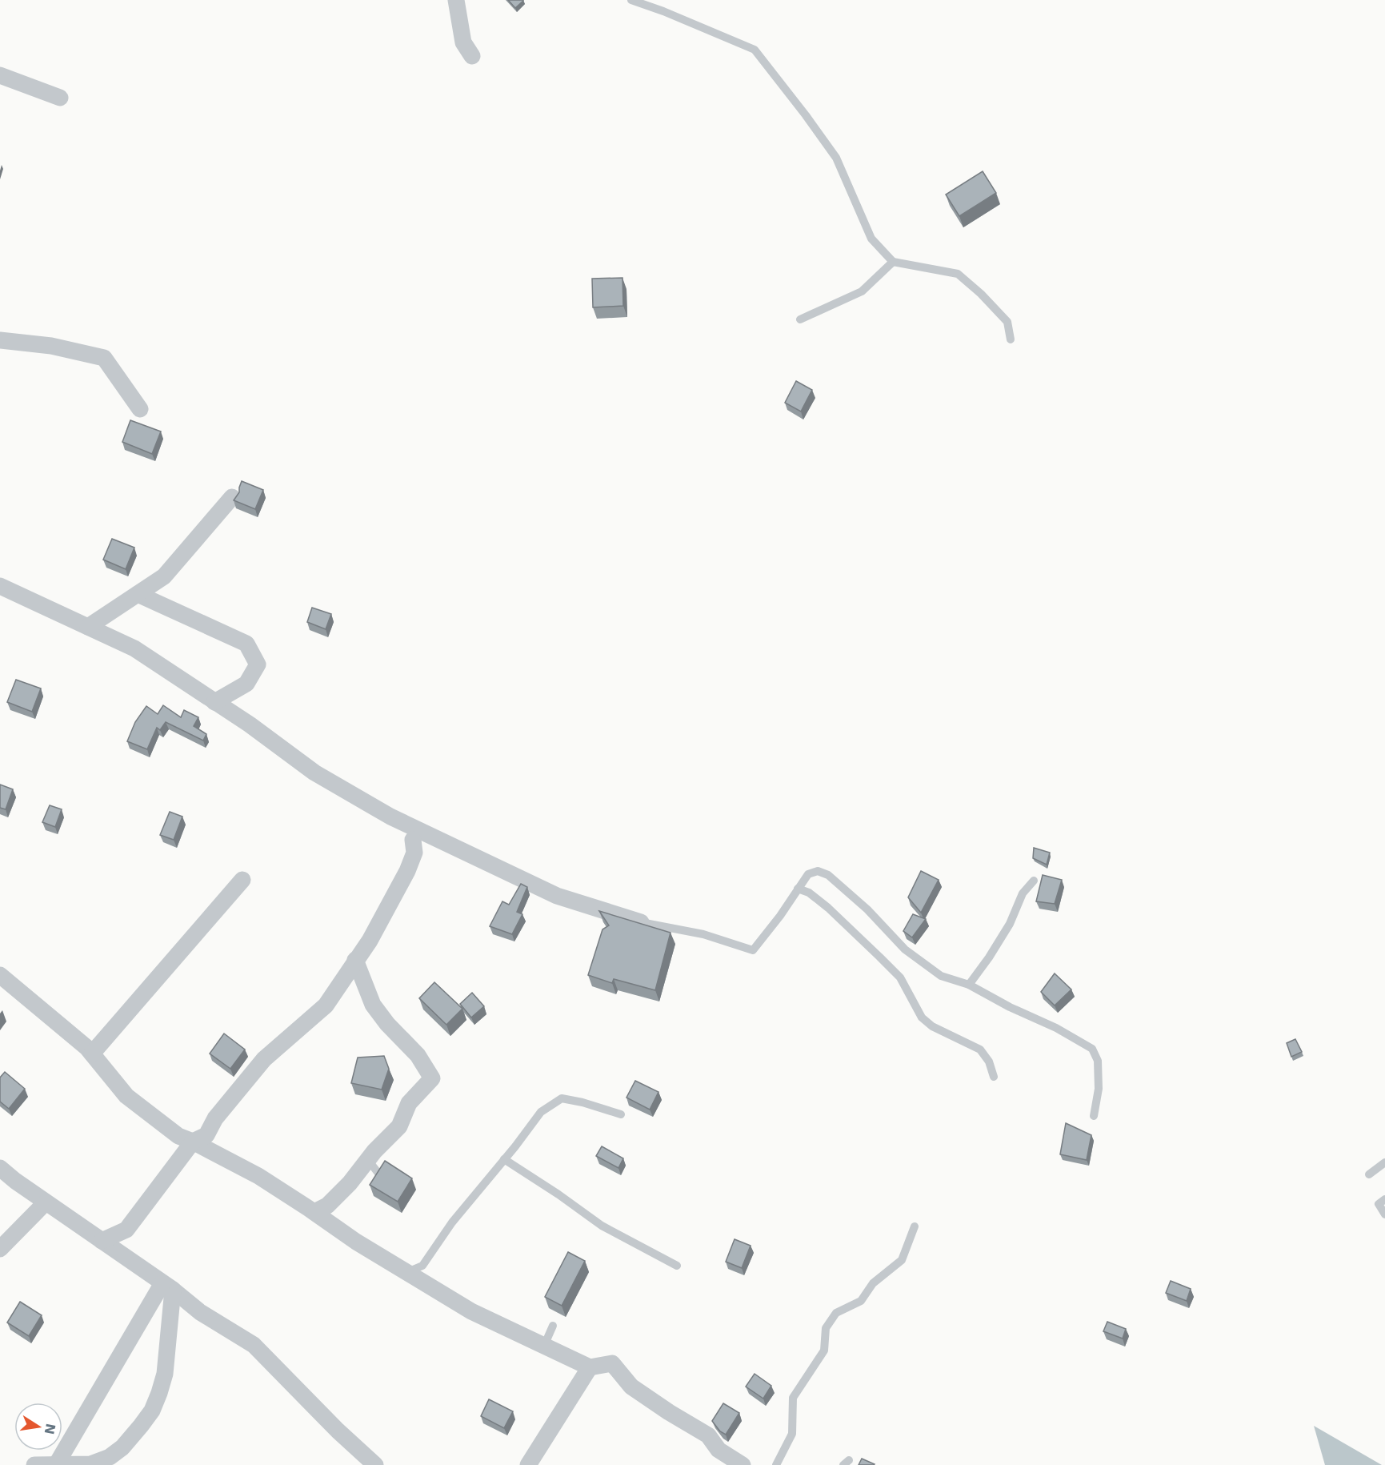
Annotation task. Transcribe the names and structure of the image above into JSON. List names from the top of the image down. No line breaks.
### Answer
{"north":"right"}
